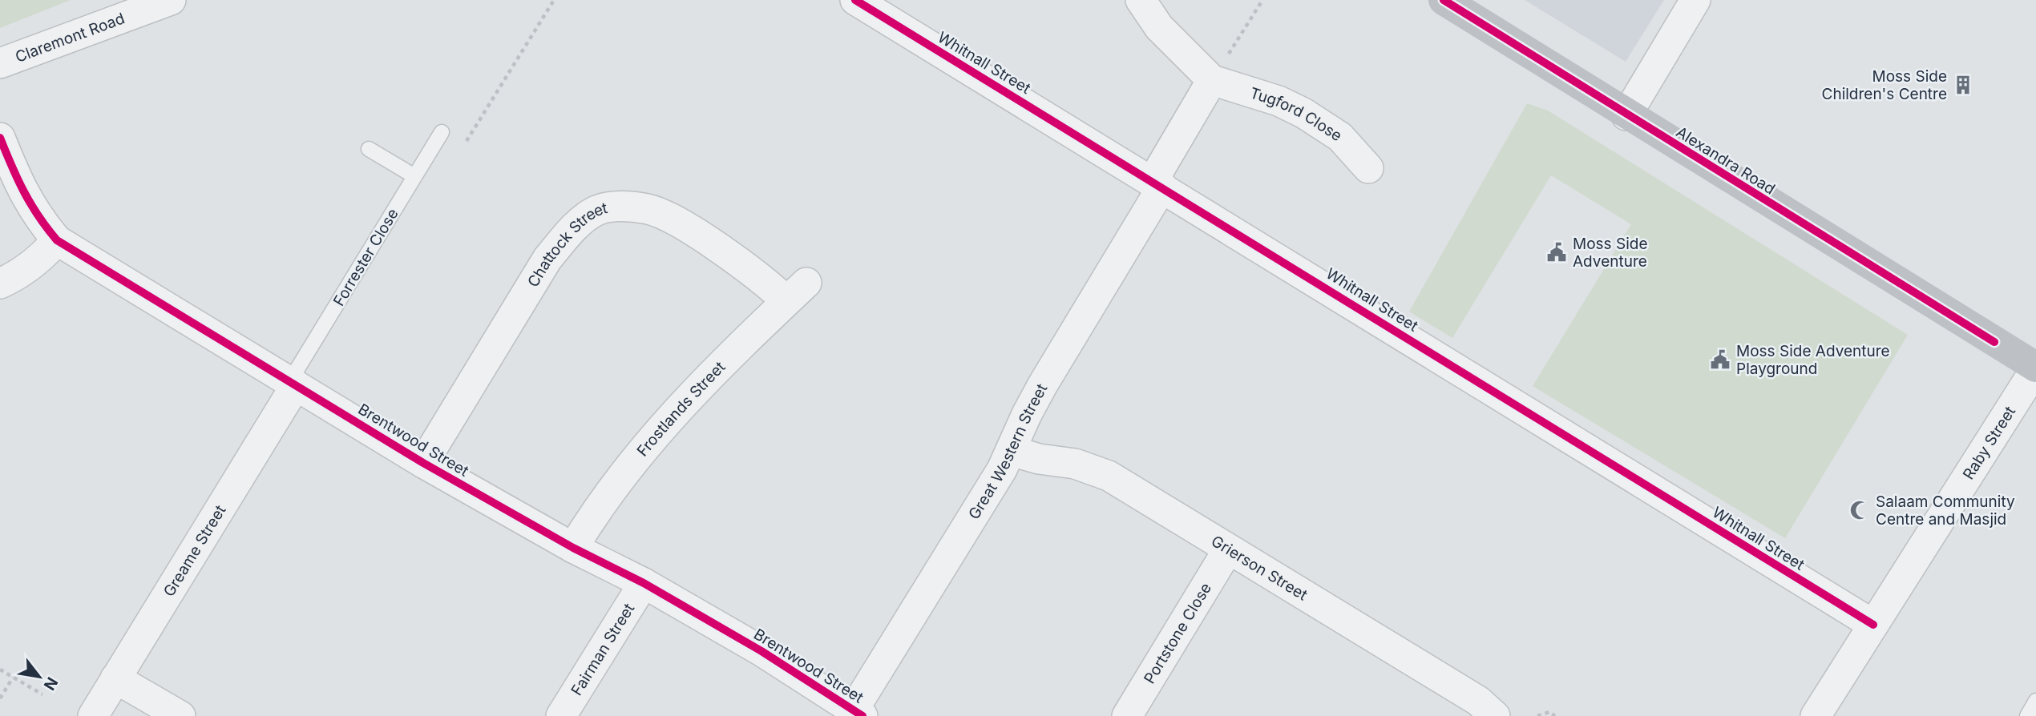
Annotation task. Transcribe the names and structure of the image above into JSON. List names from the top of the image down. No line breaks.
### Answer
{"streets":{"street":["Claremont Road","Whitnall Street","Tugford Close","Alexandra Road","Chattock Street","Frostlands Street","Brentwood Street","Raby Street","Great Western Street","Greame Street","Grierson Street","Portstone Close","Fairman Street"],"lane":["Forrester Close"]},"crossings":[["Whitnall Street","Raby Street"],["Whitnall Street","Great Western Street"],["Alexandra Road","Raby Street"],["Chattock Street","Frostlands Street"],["Chattock Street","Brentwood Street"],["Forrester Close","Brentwood Street"],["Forrester Close","Greame Street"],["Frostlands Street","Brentwood Street"],["Brentwood Street","Great Western Street"],["Brentwood Street","Greame Street"],["Brentwood Street","Fairman Street"],["Great Western Street","Grierson Street"],["Grierson Street","Portstone Close"]],"places":{"building":["Moss Side Children's Centre"],"public building":["Moss Side Adventure","Moss Side Adventure Playground"],"mosque":["Salaam Community Centre and Masjid"]},"north":"bottom right"}
